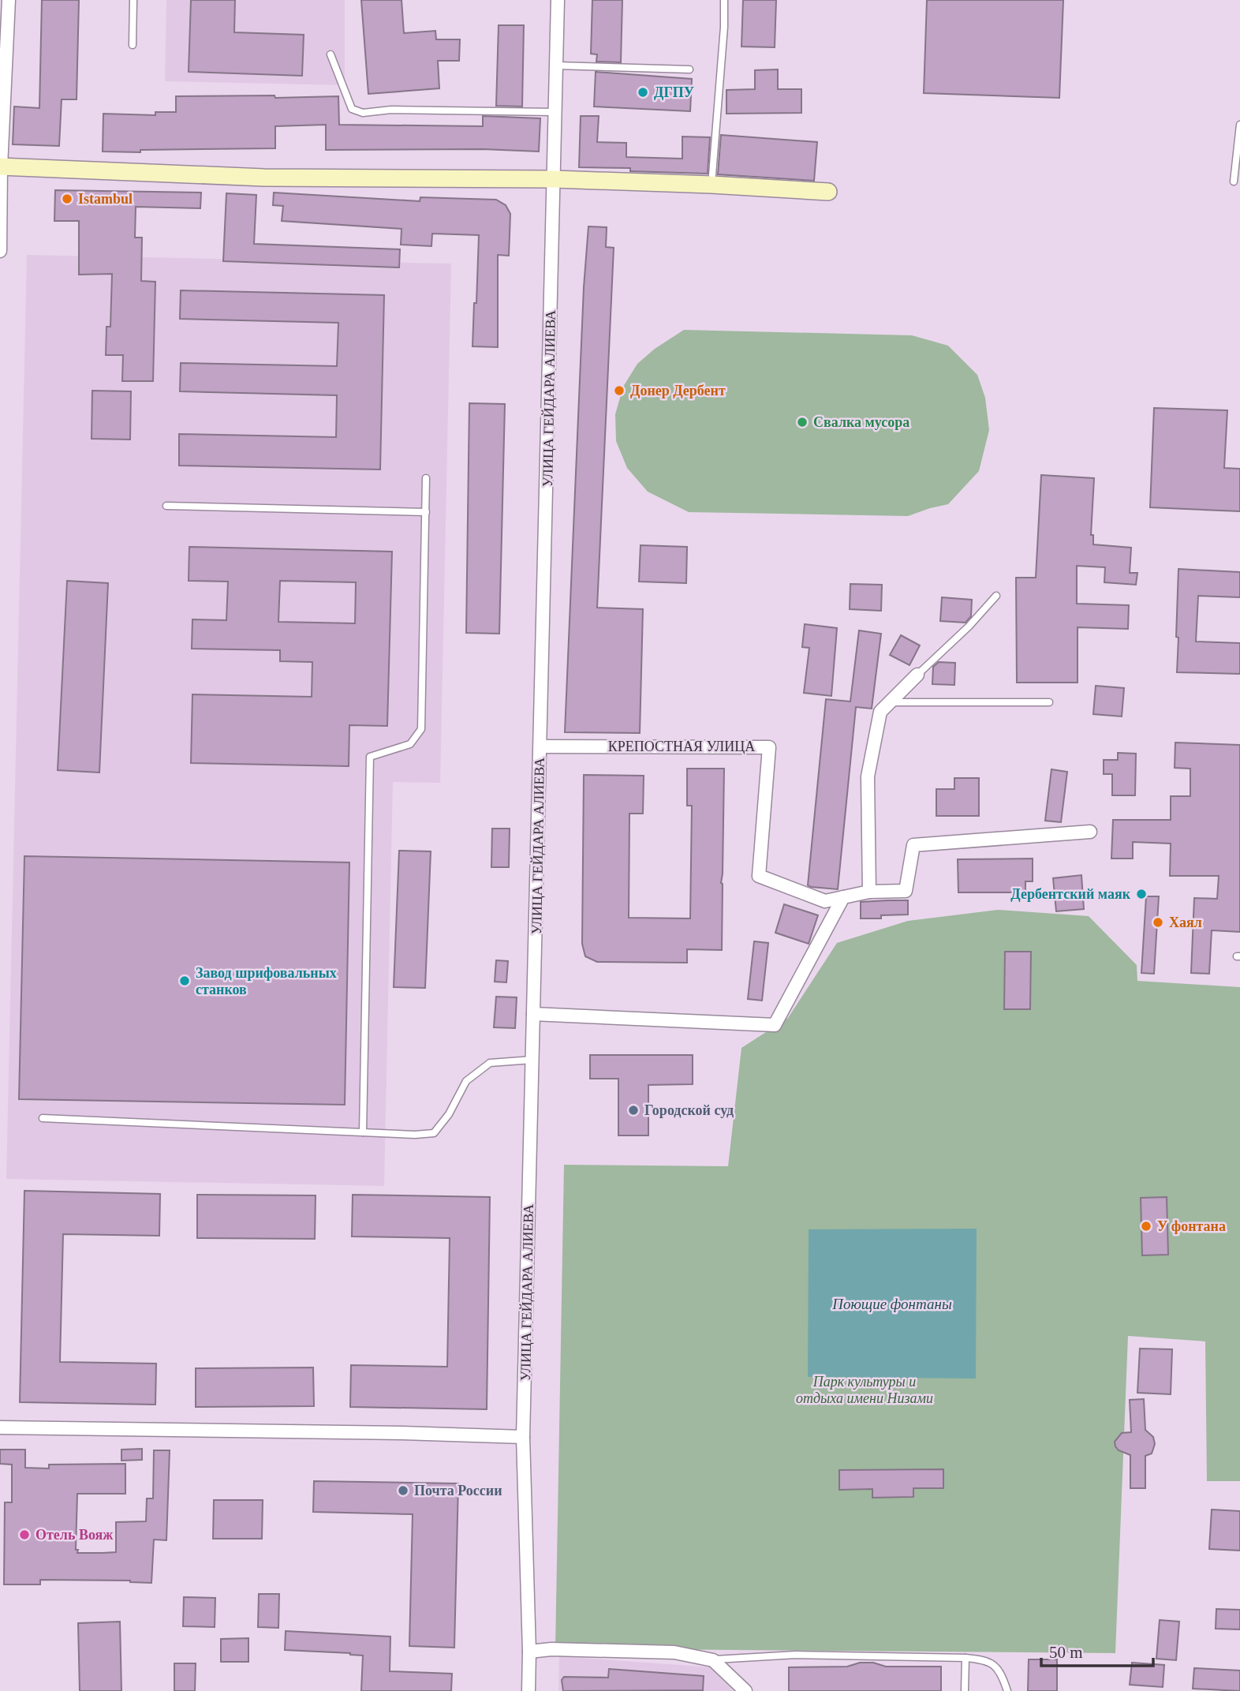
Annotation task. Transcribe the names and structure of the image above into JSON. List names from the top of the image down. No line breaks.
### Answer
{"streets":{"street":["УЛИЦА ГЕЙДАРА АЛИЕВА","КРЕПОСТНАЯ УЛИЦА"]},"crossings":[["УЛИЦА ГЕЙДАРА АЛИЕВА","КРЕПОСТНАЯ УЛИЦА"]],"water":["Поющие фонтаны"],"parks":["Парк культуры и отдыха имени Низами"],"places":["ДГПУ","Istambul","Донер Дербент","Свалка мусора","Дербентский маяк","Хаял","Завод шрифовальных станков","Городской суд","У фонтана","Почта России","Отель Вояж"],"scale_bar":"50 m"}
